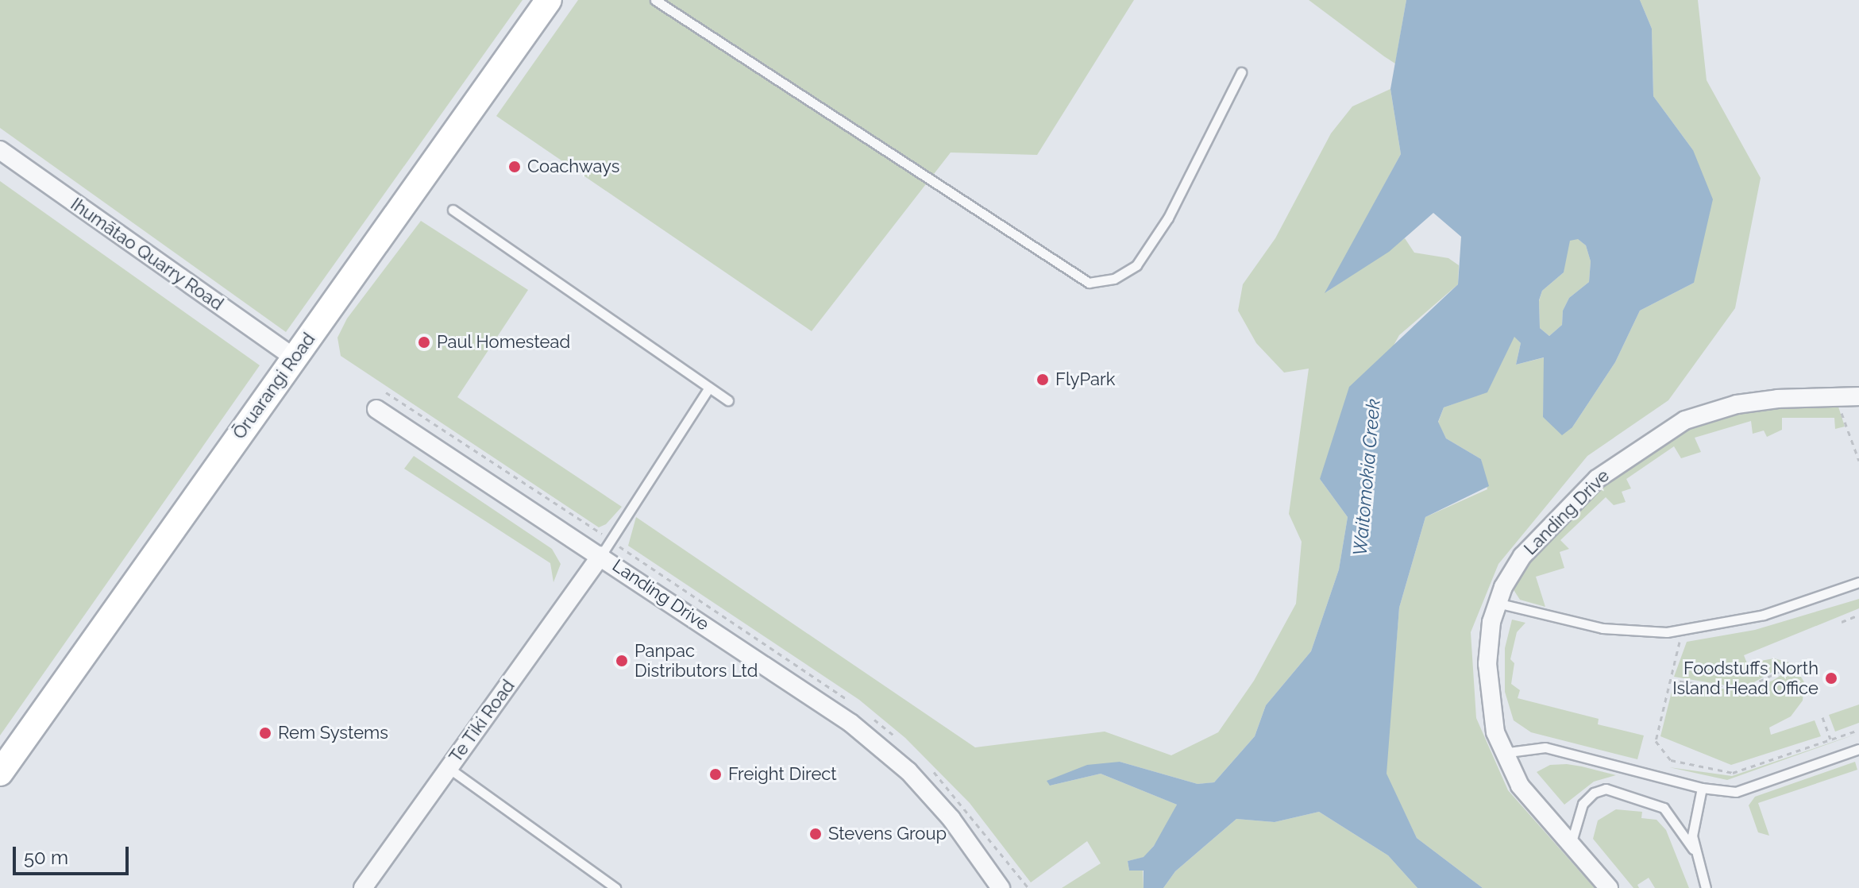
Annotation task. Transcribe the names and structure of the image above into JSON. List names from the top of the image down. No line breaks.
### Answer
{"streets":{"street":["Ihumātao Quarry Road","Ōruarangi Road","Landing Drive","Te Tiki Road"]},"crossings":[["Ihumātao Quarry Road","Ōruarangi Road"],["Landing Drive","Te Tiki Road"]],"water":["Waitomokia Creek"],"places":["Coachways","Paul Homestead","FlyPark","Panpac Distributors Ltd","Foodstuffs North Island Head Office","Rem Systems","Freight Direct","Stevens Group"],"scale_bar":"50 m"}
